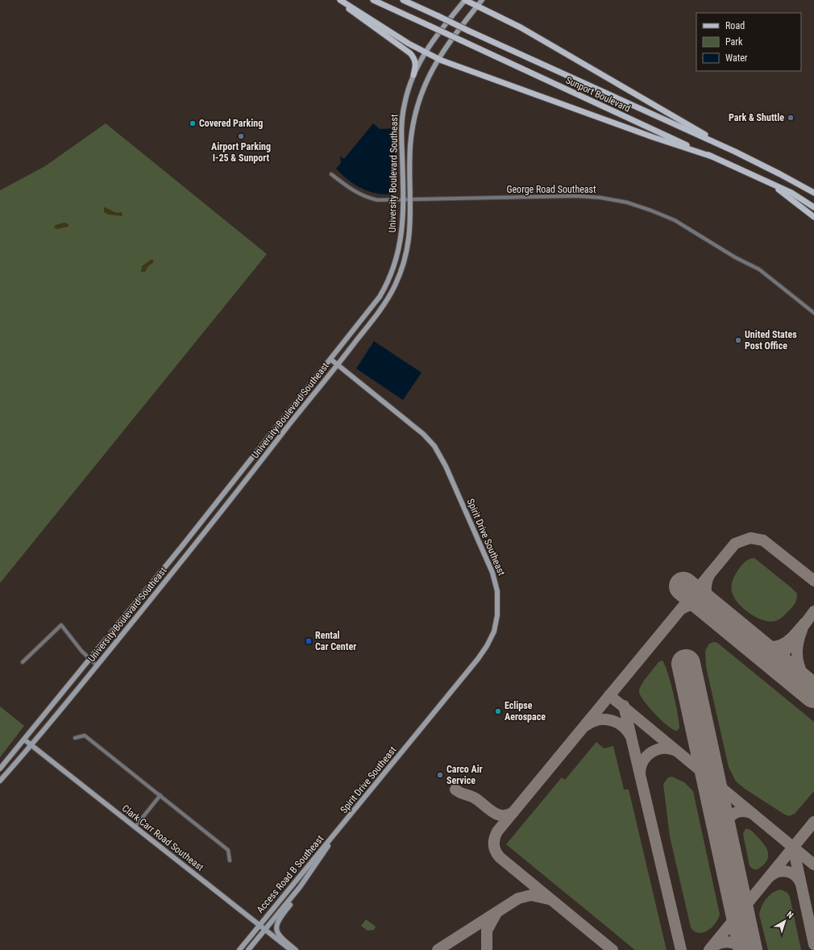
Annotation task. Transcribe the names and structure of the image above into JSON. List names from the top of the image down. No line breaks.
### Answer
{"streets":{"main road":["Sunport Boulevard","University Boulevard Southeast","Spirit Drive Southeast","Clark Carr Road Southeast","Access Road B Southeast"],"street":["George Road Southeast"]},"crossings":[["University Boulevard Southeast","George Road Southeast"],["University Boulevard Southeast","Spirit Drive Southeast"],["University Boulevard Southeast","Clark Carr Road Southeast"],["Spirit Drive Southeast","Access Road B Southeast"],["Clark Carr Road Southeast","Access Road B Southeast"]],"places":{"other":["Park & Shuttle","Covered Parking","Airport Parking I-25 & Sunport","United States Post Office","Eclipse Aerospace","Carco Air Service"],"transit":["Rental Car Center"]},"legend":["Road","Park","Water"],"north":"top right"}
